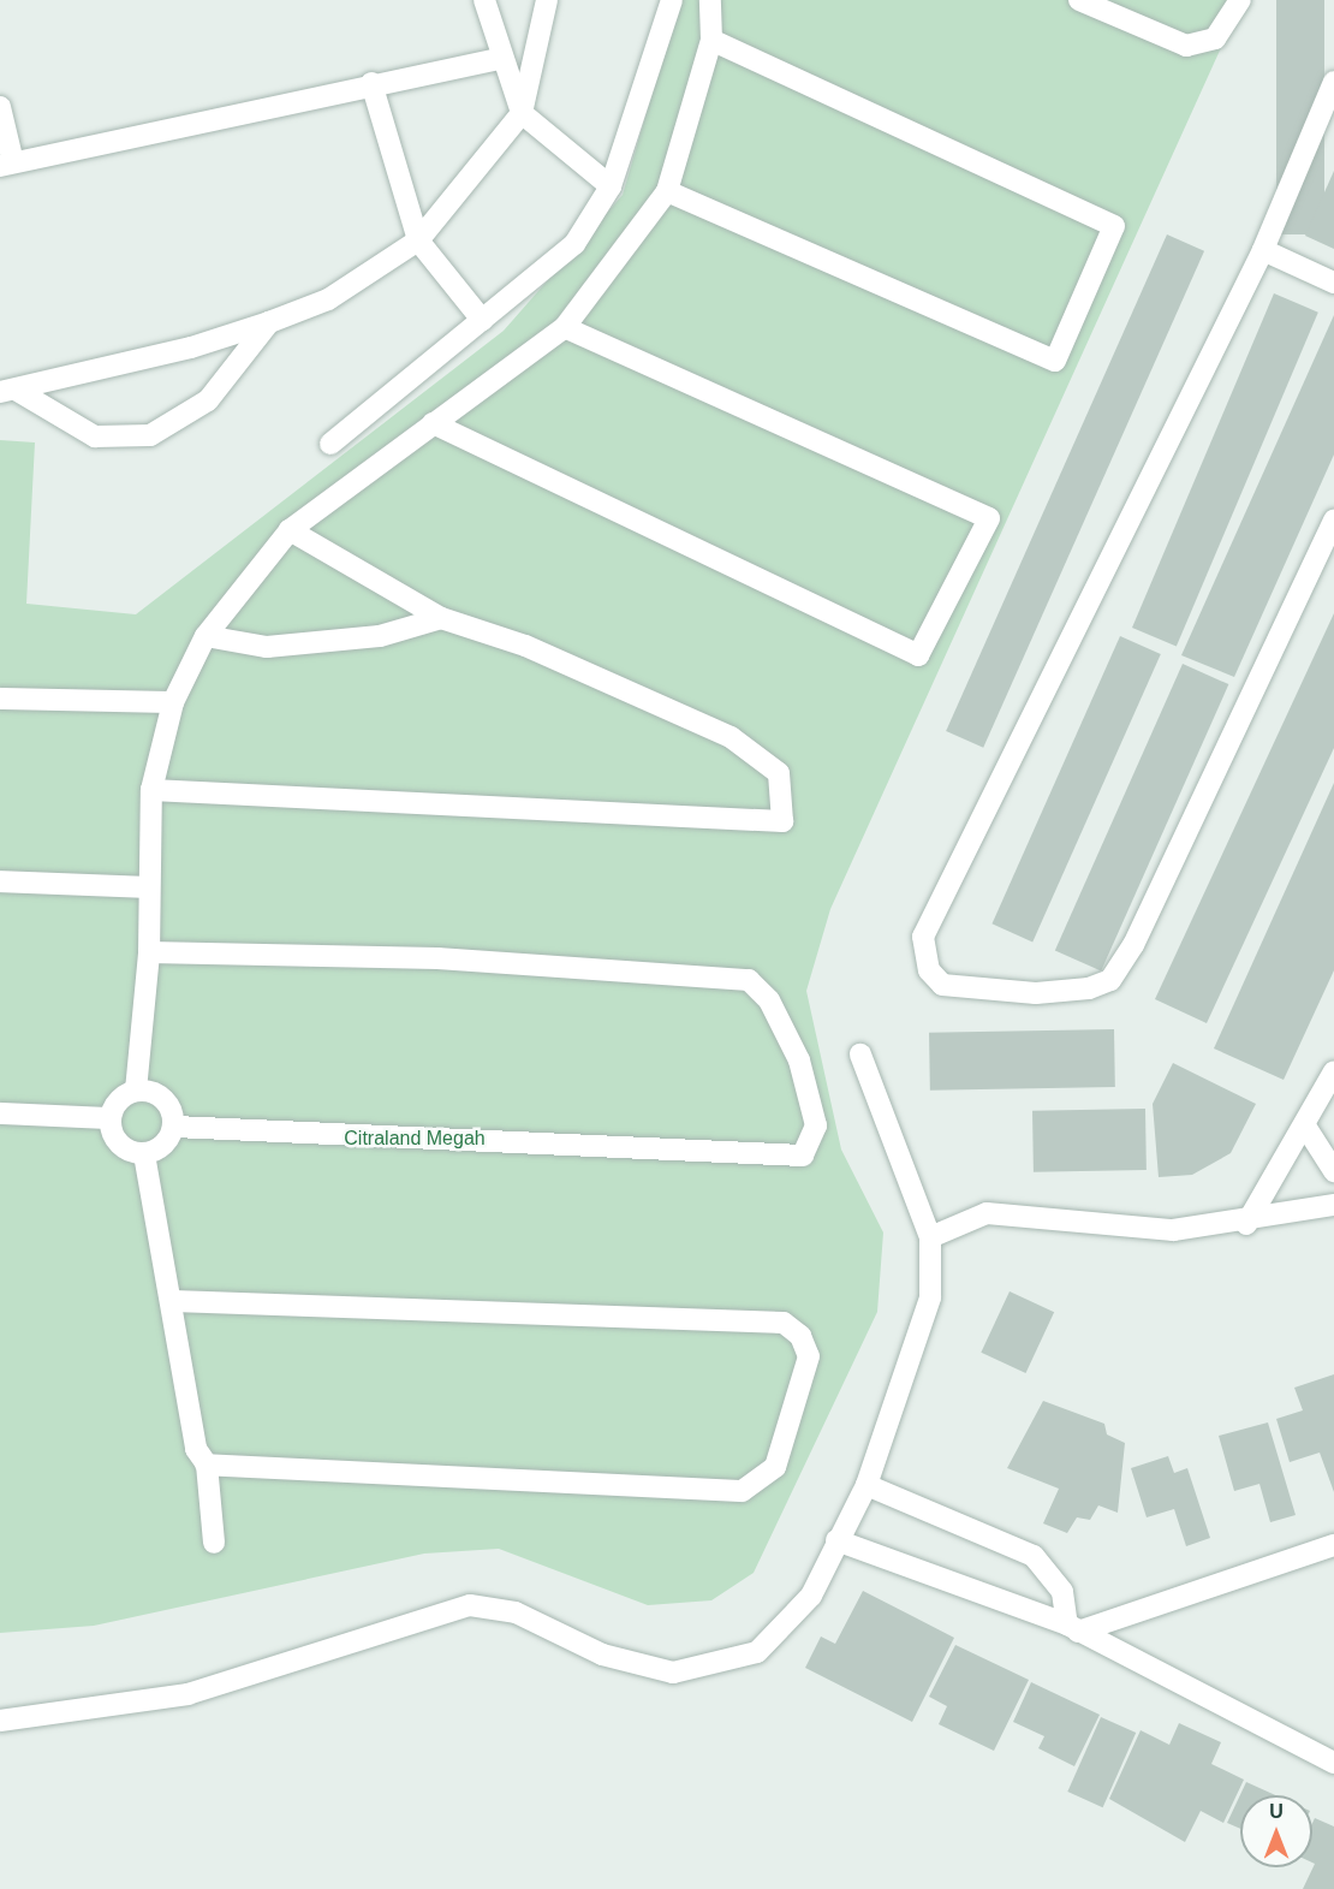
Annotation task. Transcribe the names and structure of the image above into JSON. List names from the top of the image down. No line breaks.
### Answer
{"parks":["Citraland Megah"],"north":"top"}
